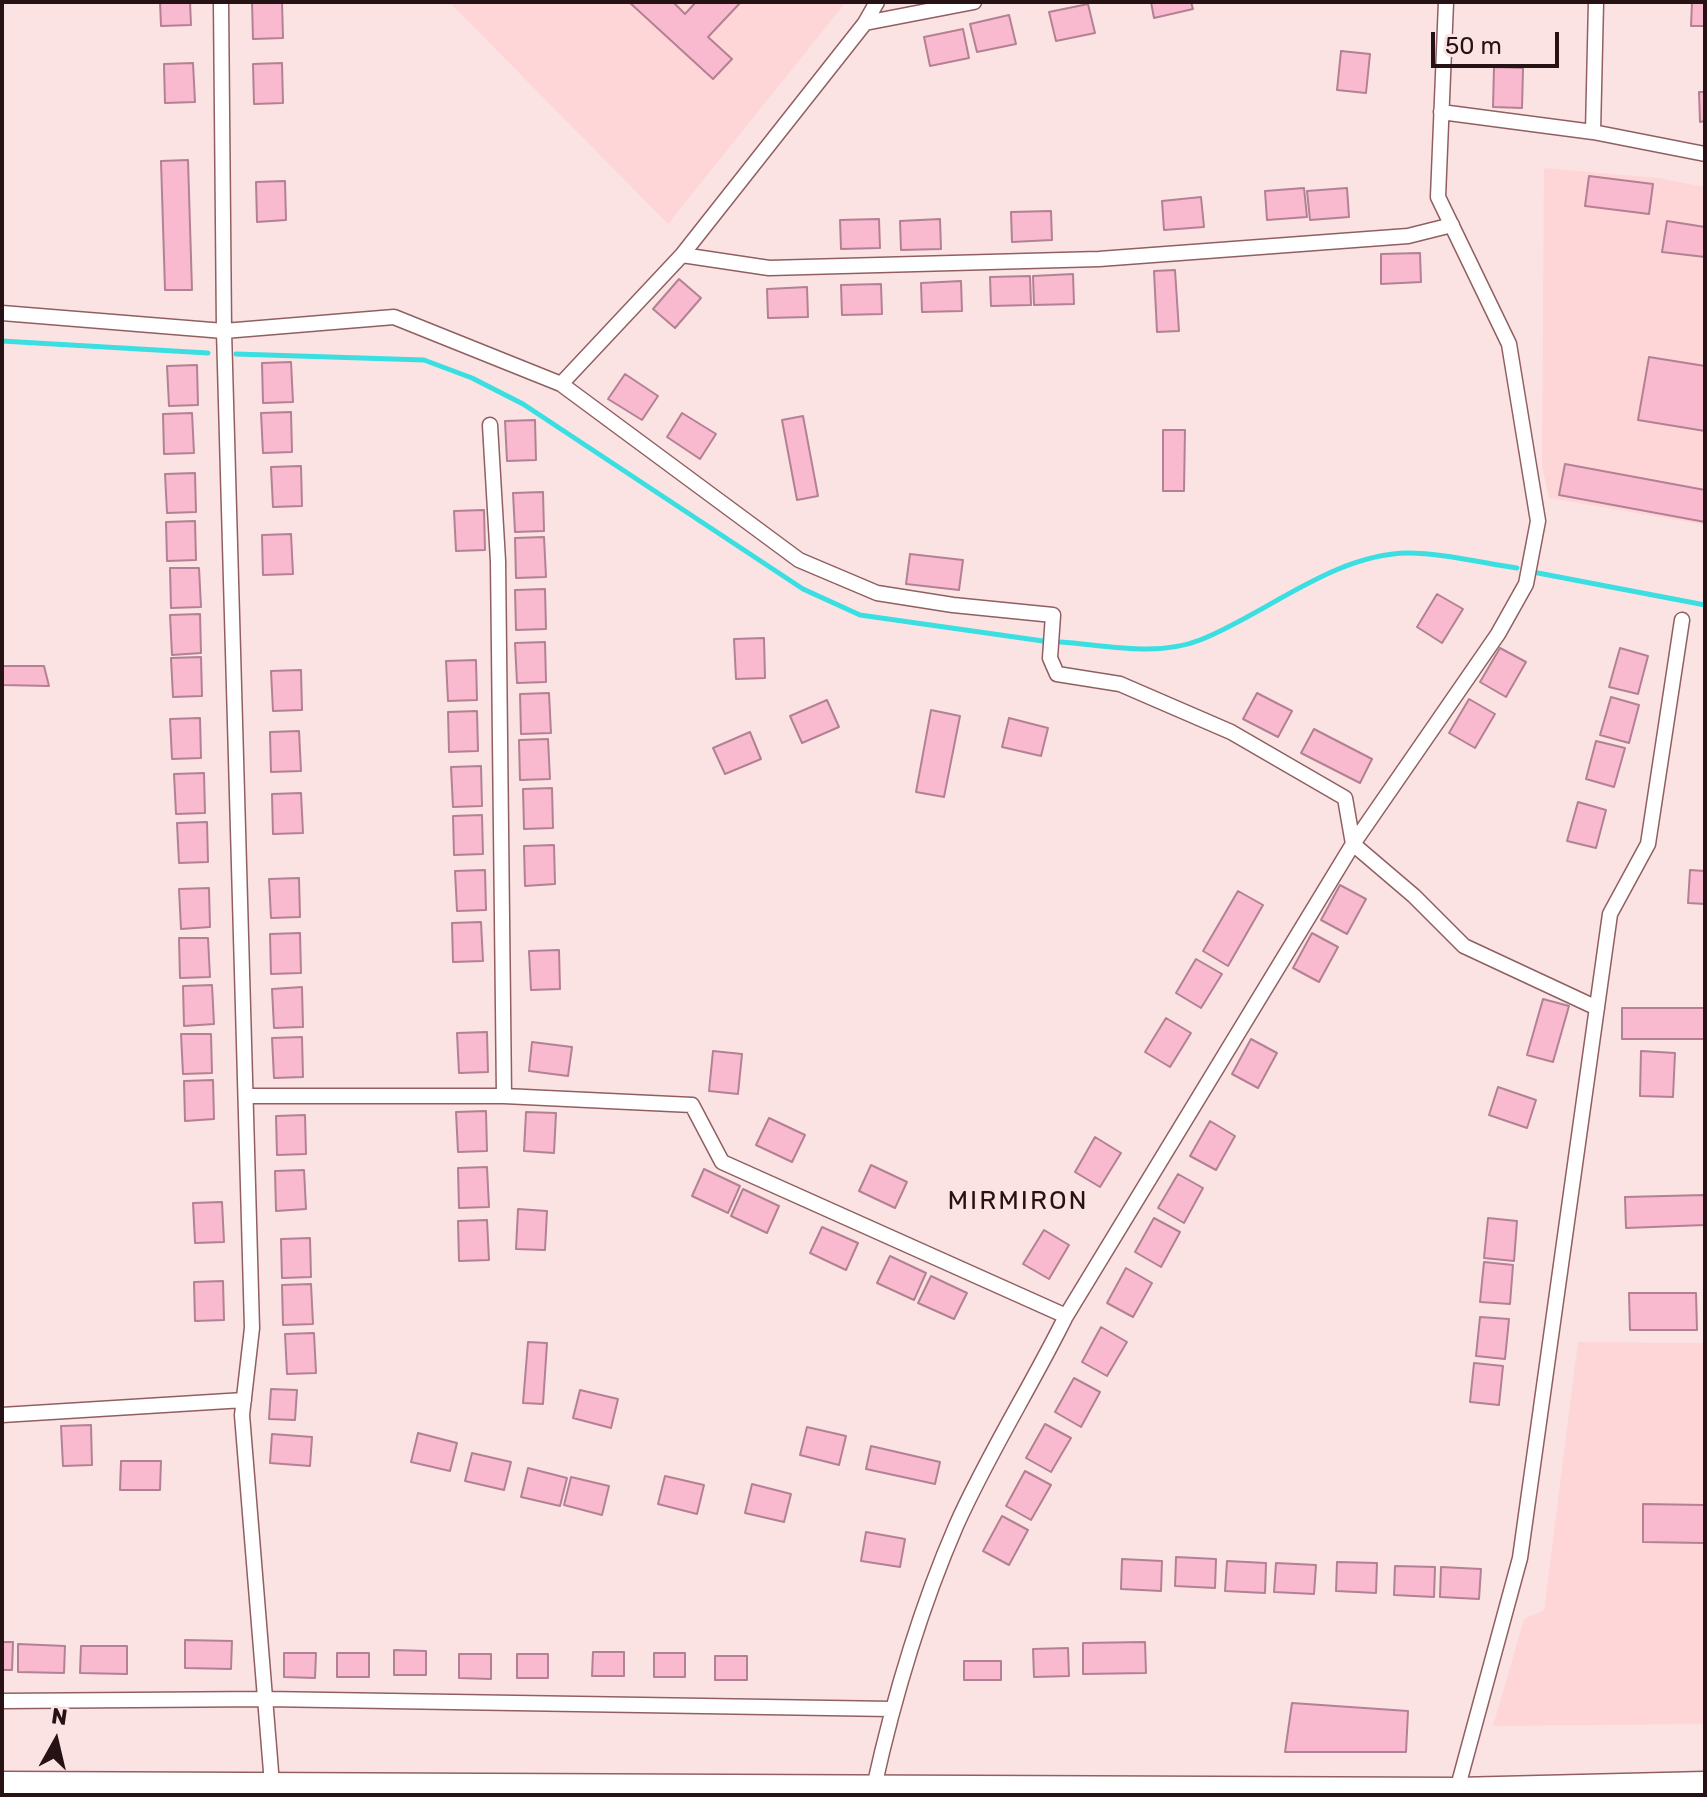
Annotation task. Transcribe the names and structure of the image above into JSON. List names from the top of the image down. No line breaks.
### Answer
{"districts":["MIRMIRON"],"scale_bar":"50 m","north":"top"}
